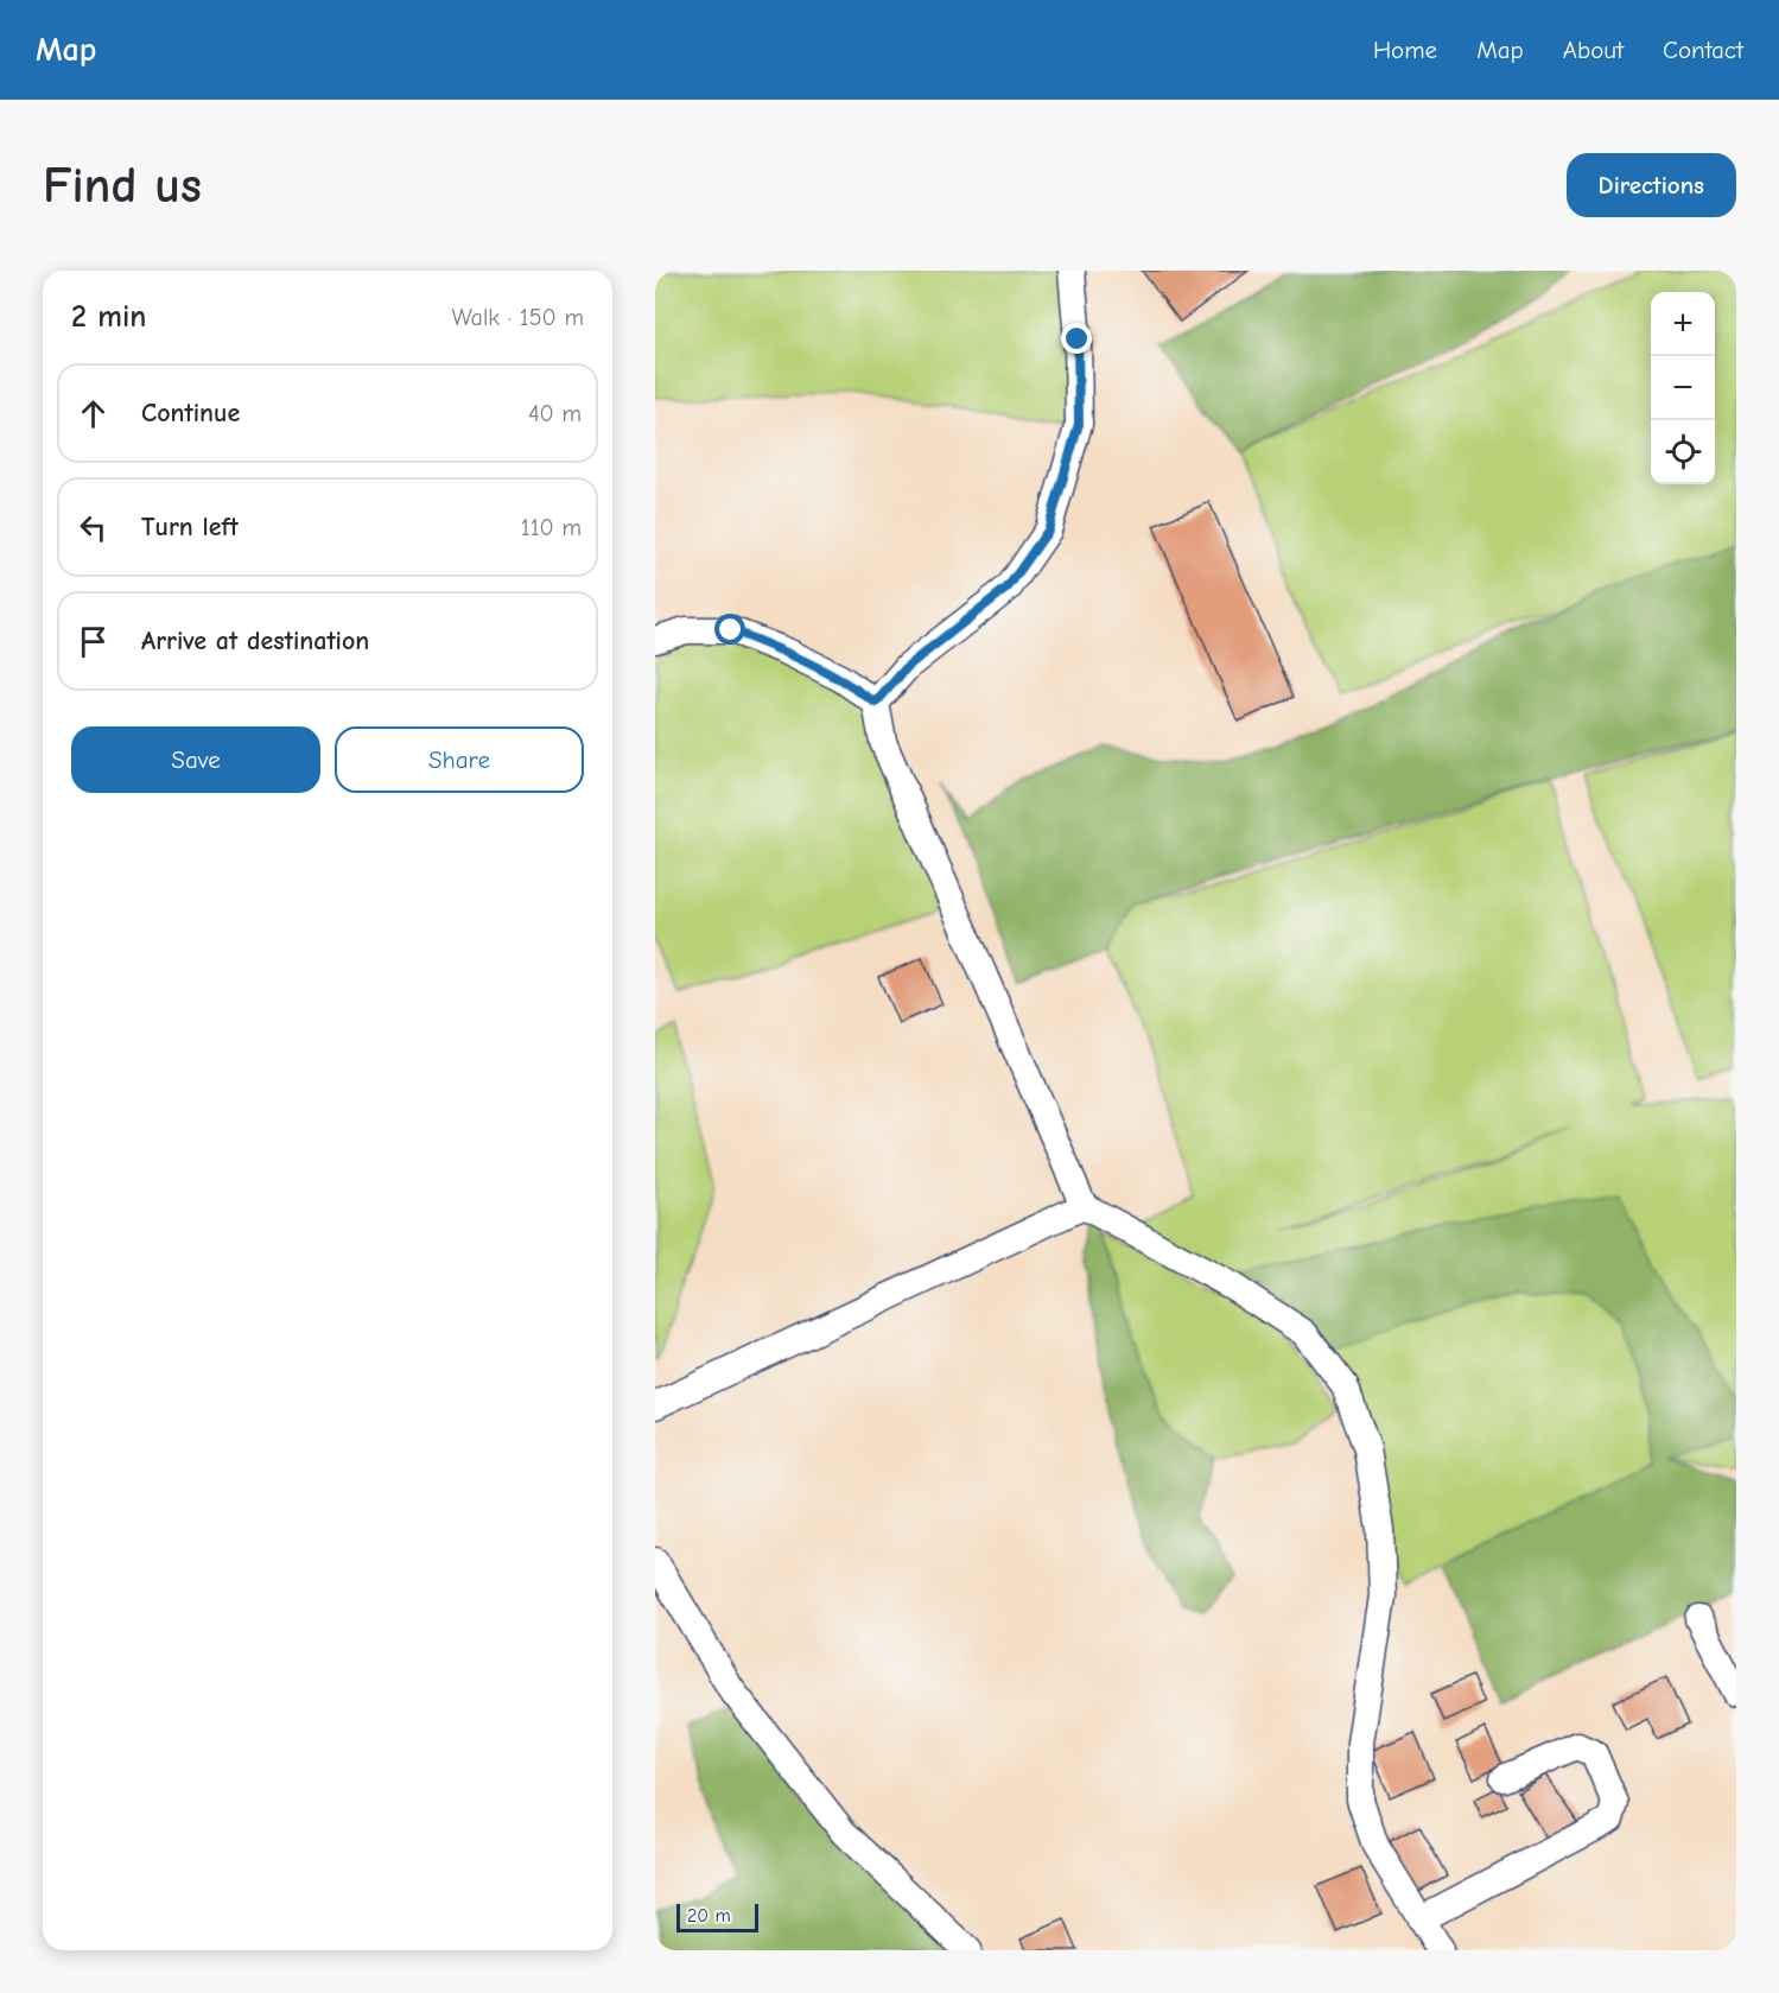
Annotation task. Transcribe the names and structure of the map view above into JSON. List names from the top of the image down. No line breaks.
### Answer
{"scale_bar":"20 m","page":{"header":"Map","nav":["Home","Map","About","Contact"],"buttons":["Directions",["Save","Share"]],"title":"Find us","heading":["2 min","Walk · 150 m"],"map_buttons":["+","−"],"list":[["Continue","40 m"],["Turn left","110 m"],"Arrive at destination"],"scale":"20 m"}}
